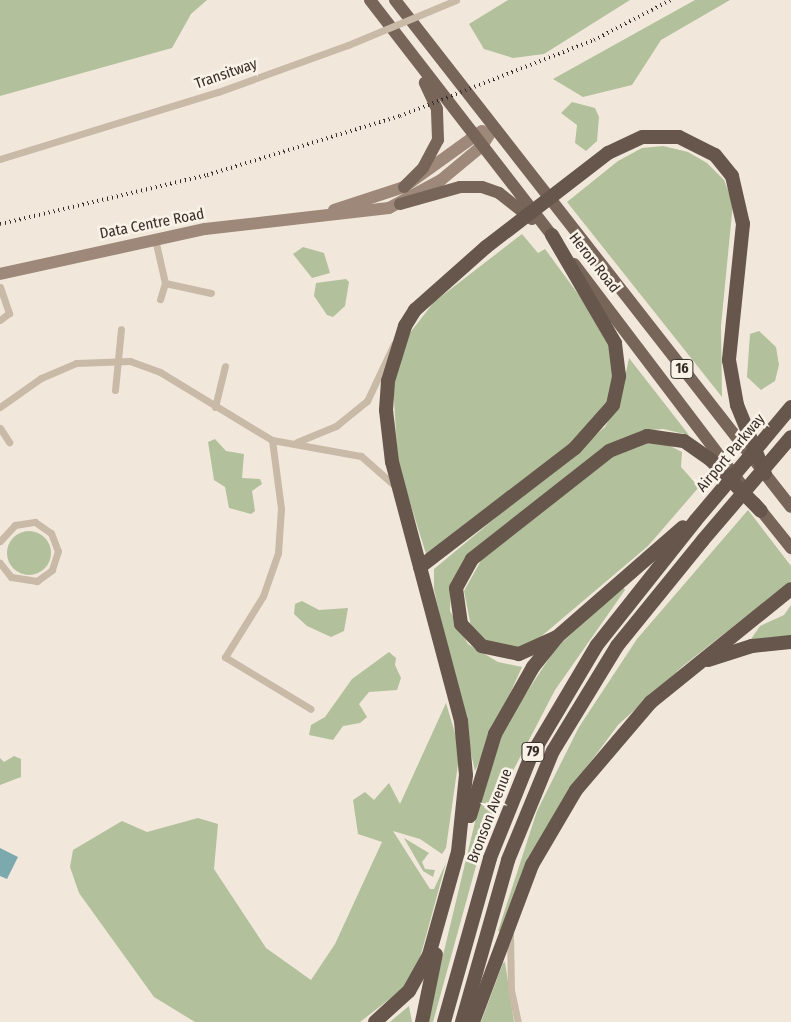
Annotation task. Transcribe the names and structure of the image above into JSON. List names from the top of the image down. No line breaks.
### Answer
{"streets":{"highway":["Airport Parkway","79","Bronson Avenue"],"main road":["Data Centre Road","Heron Road","16"],"lane":["Transitway"]},"crossings":[["Data Centre Road","Heron Road"],["Airport Parkway","Bronson Avenue"]]}
